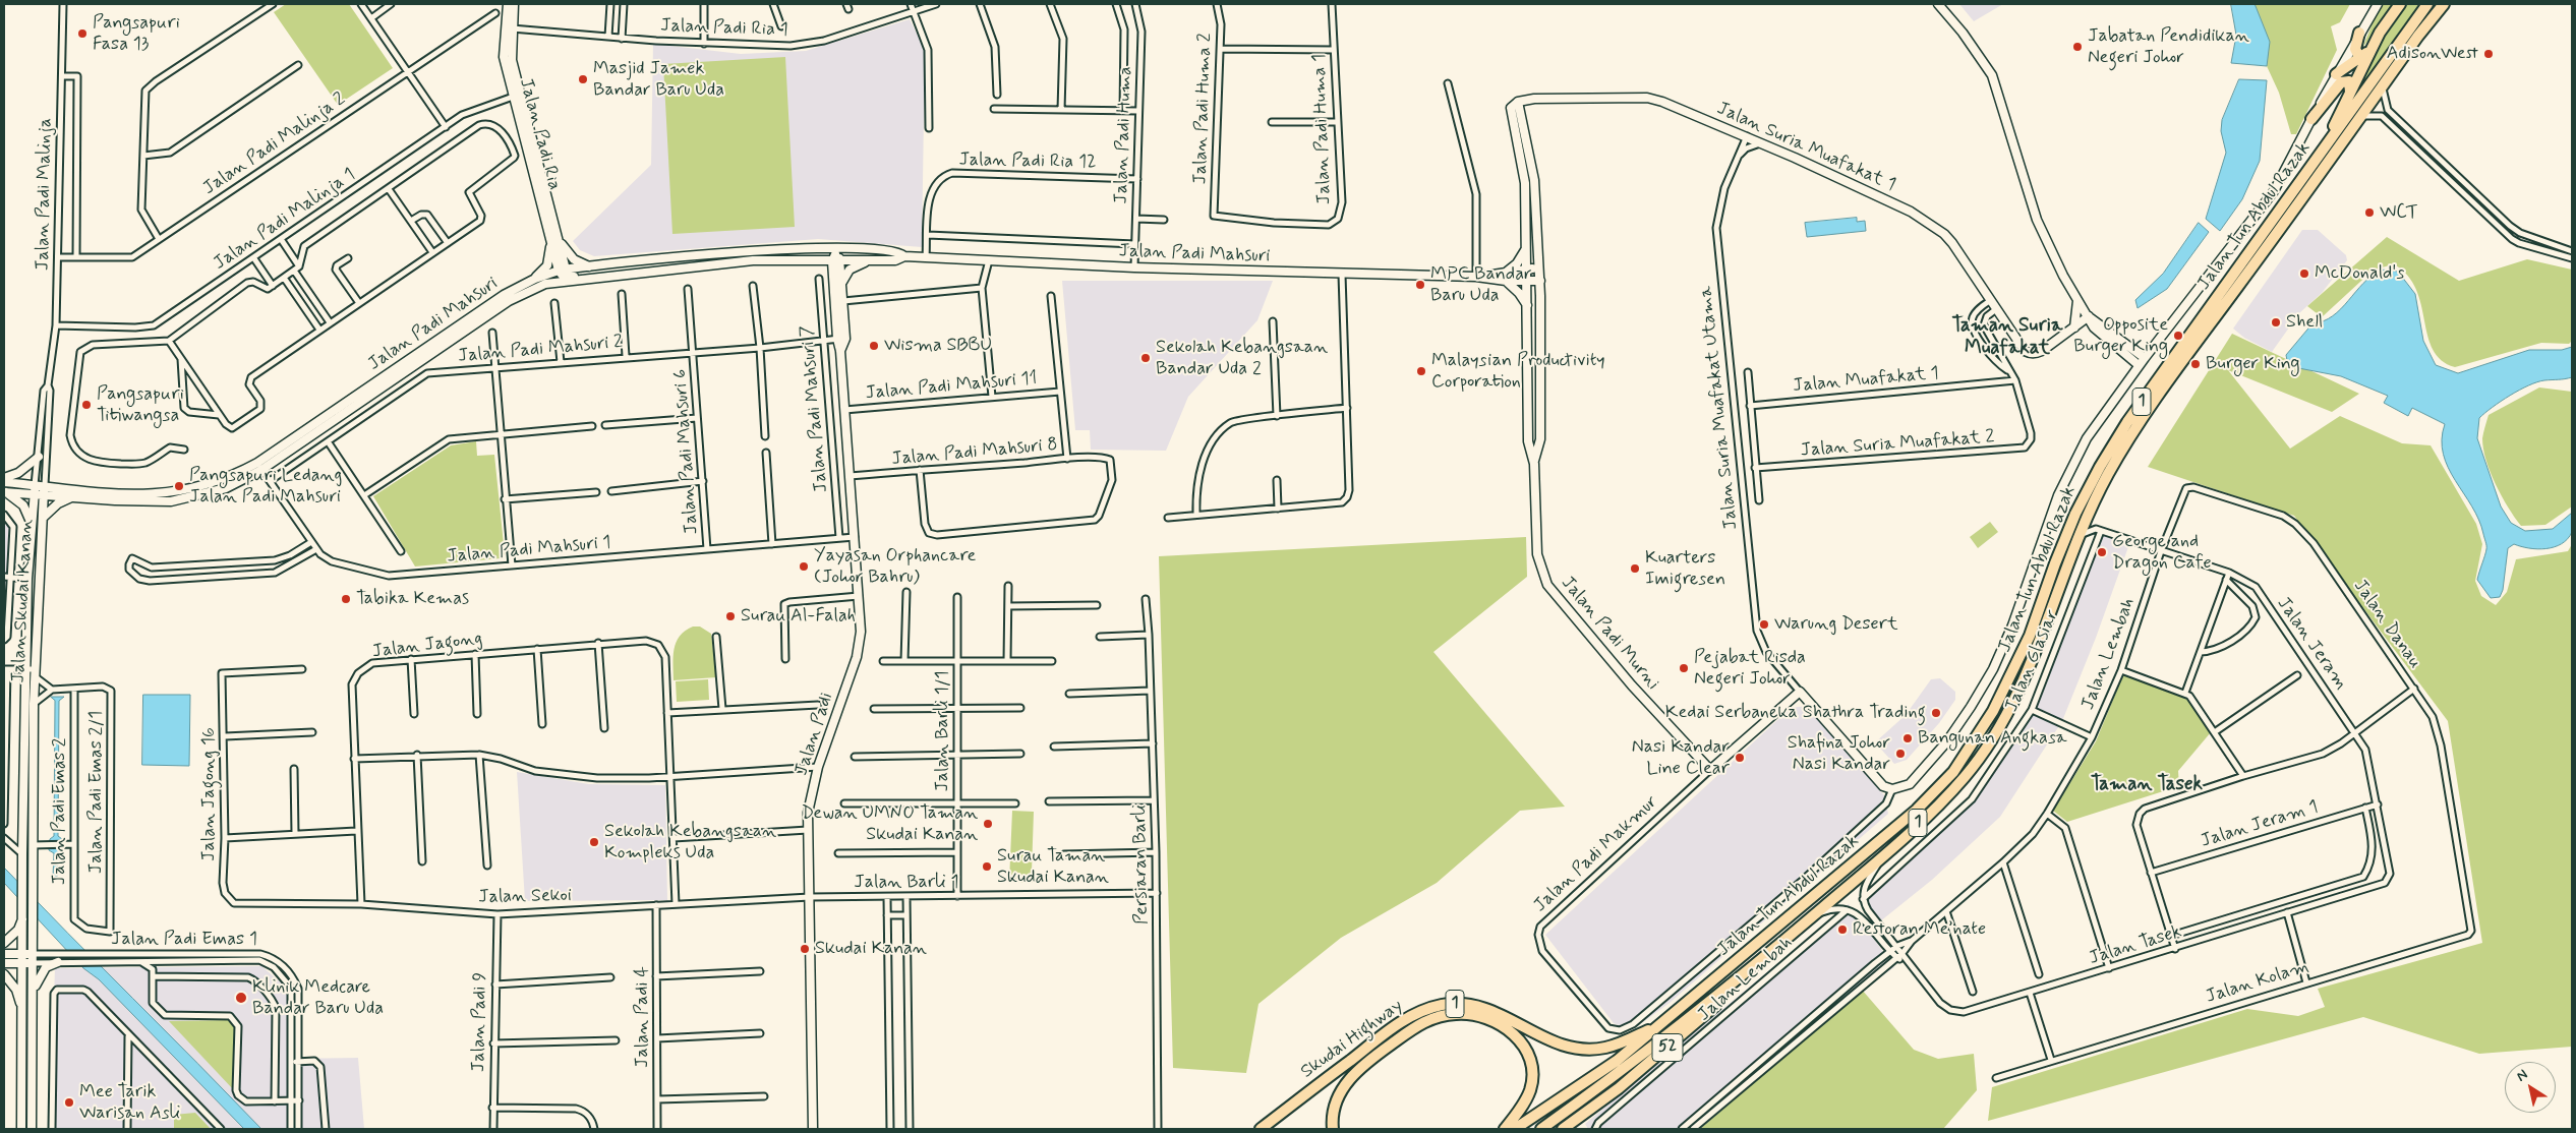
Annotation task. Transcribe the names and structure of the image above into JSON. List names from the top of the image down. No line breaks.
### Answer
{"streets":{"highway":["Jalan Tun Abdul Razak","1","Skudai Highway","52"],"street":["Jalan Padi Ria 1","Jalan Padi Huma 2","Jalan Padi Huma 1","Jalan Padi Ria","Jalan Padi Huma","Jalan Padi Malinja 2","Jalan Suria Muafakat 1","Jalan Padi Ria 12","Jalan Padi Malinja","Jalan Padi Malinja 1","Jalan Padi Mahsuri","Jalan Padi Mahsuri 2","Jalan Muafakat 1","Jalan Padi Mahsuri 11","Jalan Suria Muafakat Utama","Jalan Padi Mahsuri 7","Jalan Suria Muafakat 2","Jalan Padi Mahsuri 6","Jalan Padi Mahsuri 8","Jalan Padi Mahsuri 1","Jalan Skudai Kanan","Jalan Danau","Jalan Padi Murni","Jalan Jeram","Jalan Jagong","Jalan Lembah","Jalan Glasiar","Jalan Barli 1/1","Jalan Padi","Jalan Padi Emas 2/1","Jalan Jagong 16","Jalan Padi Emas 2","Jalan Jeram 1","Jalan Padi Makmur","Persiaran Barli","Jalan Barli 1","Jalan Sekoi","Jalan Padi Emas 1","Jalan Tasek","Jalan Kolam","Jalan Padi 4","Jalan Padi 9"]},"crossings":[["Jalan Padi Ria 1","Jalan Padi Ria"],["Jalan Padi Huma 2","Jalan Padi Huma 1"],["Jalan Padi Ria","Jalan Padi Malinja 1"],["Jalan Padi Ria","Jalan Padi Mahsuri"],["Jalan Padi Huma","Jalan Padi Ria 12"],["Jalan Padi Huma","Jalan Padi Mahsuri"],["Jalan Padi Malinja 2","Jalan Padi Malinja"],["Jalan Suria Muafakat 1","Jalan Suria Muafakat Utama"],["Jalan Suria Muafakat 1","Jalan Padi Murni"],["Jalan Padi Ria 12","Jalan Padi Mahsuri"],["Jalan Padi Malinja","Jalan Padi Malinja 1"],["Jalan Padi Malinja","Jalan Padi Mahsuri"],["Jalan Padi Malinja","Jalan Skudai Kanan"],["Jalan Tun Abdul Razak","Skudai Highway"],["Jalan Tun Abdul Razak","52"],["Jalan Padi Mahsuri","Jalan Padi Mahsuri 1"],["Jalan Padi Mahsuri","Jalan Skudai Kanan"],["Jalan Padi Mahsuri","Jalan Padi Murni"],["Jalan Padi Mahsuri","Jalan Padi"],["Jalan Padi Mahsuri 2","Jalan Padi Mahsuri 7"],["Jalan Padi Mahsuri 2","Jalan Padi Mahsuri 6"],["Jalan Padi Mahsuri 2","Jalan Padi Mahsuri 1"],["Jalan Padi Mahsuri 2","Jalan Padi"],["Jalan Muafakat 1","Jalan Suria Muafakat 2"],["Jalan Padi Mahsuri 11","Jalan Padi"],["Jalan Suria Muafakat Utama","Jalan Padi Makmur"],["Jalan Padi Mahsuri 7","Jalan Padi Mahsuri 1"],["Jalan Padi Mahsuri 6","Jalan Padi Mahsuri 1"],["Jalan Padi Mahsuri 8","Jalan Padi"],["Jalan Padi Mahsuri 1","Jalan Padi"],["Jalan Skudai Kanan","Jalan Padi Emas 1"],["Jalan Danau","Jalan Jeram"],["Jalan Danau","Jalan Lembah"],["Jalan Danau","Jalan Kolam"],["Jalan Padi Murni","Jalan Padi Makmur"],["Jalan Jeram","Jalan Lembah"],["Jalan Jeram","Jalan Glasiar"],["Jalan Jeram","Jalan Jeram 1"],["Jalan Jeram","Jalan Tasek"],["Jalan Jagong","Jalan Sekoi"],["Jalan Lembah","Jalan Tasek"],["Jalan Glasiar","Jalan Tasek"],["Jalan Barli 1/1","Jalan Barli 1"],["Jalan Padi","Jalan Barli 1"],["Jalan Padi","Jalan Sekoi"],["Jalan Padi Emas 2/1","Jalan Padi Emas 2"],["Jalan Jagong 16","Jalan Sekoi"],["Jalan Jeram 1","Jalan Tasek"],["Persiaran Barli","Jalan Barli 1"],["Jalan Barli 1","Jalan Sekoi"],["Jalan Sekoi","Jalan Padi 4"],["Jalan Sekoi","Jalan Padi 9"],["Skudai Highway","52"]],"districts":["Taman Suria Muafakat","Taman Tasek"],"places":["Pangsapuri Fasa 13","Jabatan Pendidikan Negeri Johor","AdisonWest","Masjid Jamek Bandar Baru Uda","WCT","McDonald's","MPC Bandar Baru Uda","Shell","Opposite Burger King","Wisma SBBU","Sekolah Kebangsaan Bandar Uda 2","Burger King","Malaysian Productivity Corporation","Pangsapuri Titiwangsa","Pangsapuri Ledang Jalan Padi Mahsuri","George and Dragon Cafe","Yayasan Orphancare (Johor Bahru)","Kuarters Imigresen","Tabika Kemas","Surau Al-Falah","Warung Desert","Pejabat Risda Negeri Johor","Kedai Serbaneka Shathra Trading","Bangunan Angkasa","Shafina Johor Nasi Kandar","Nasi Kandar Line Clear","Dewan UMNO Taman Skudai Kanan","Sekolah Kebangsaan Kompleks Uda","Surau Taman Skudai Kanan","Restoran Me’nate","Skudai Kanan","Klinik Medcare Bandar Baru Uda","Mee Tarik Warisan Asli"],"north":"top left"}
